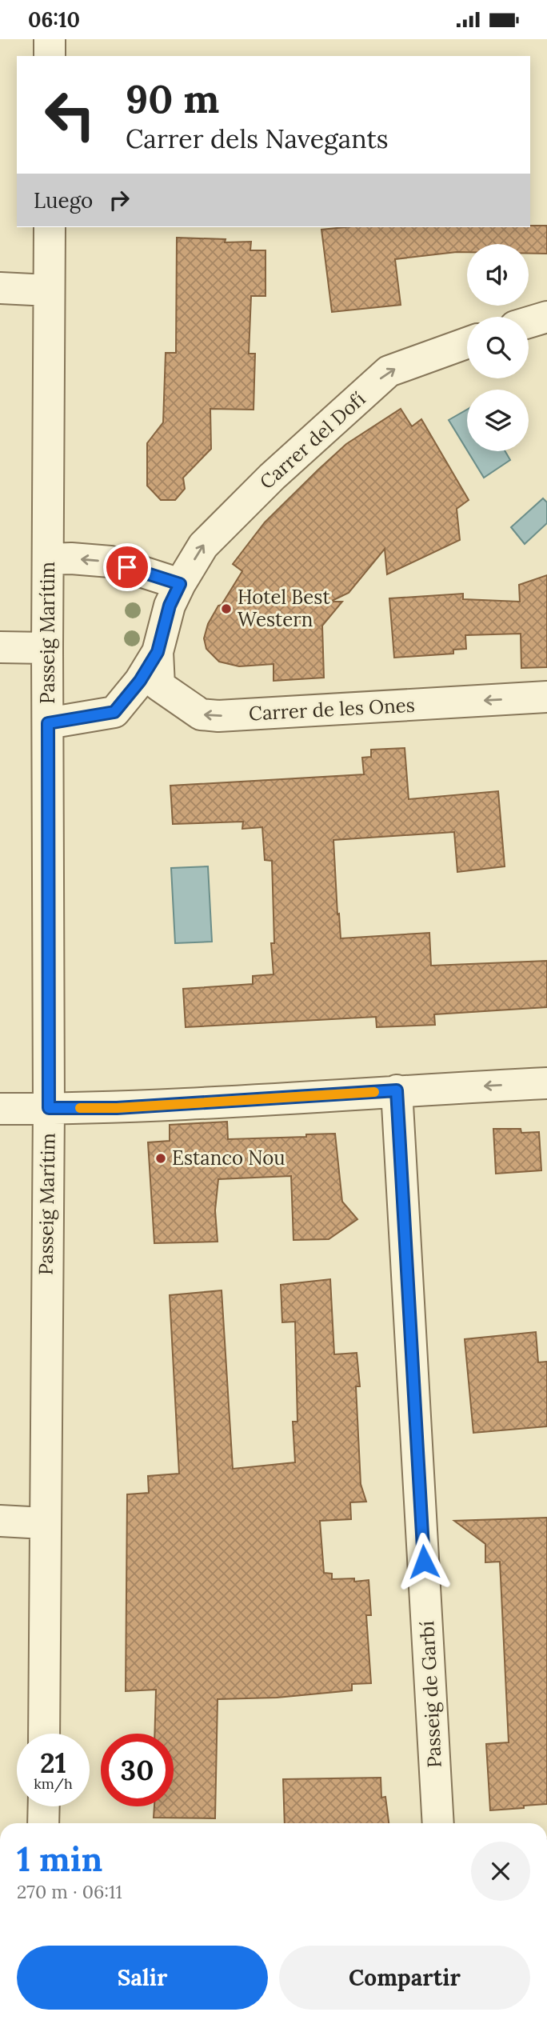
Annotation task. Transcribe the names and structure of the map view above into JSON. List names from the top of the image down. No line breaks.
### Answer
{"streets":{"street":["Carrer del Dofí","Passeig Marítim","Carrer de les Ones","Passeig de Garbí"]},"crossings":[["Carrer del Dofí","Passeig Marítim"],["Carrer del Dofí","Carrer de les Ones"]],"one_way":["Carrer del Dofí","Carrer de les Ones"],"places":["Hotel Best Western","Estanco Nou"],"page":{"status":"06:10","turn":["90 m","Carrer dels Navegants"],"then":"Luego","speed":"21 km/h","limit":"30","heading":["1 min","270 m · 06:11"],"buttons":["Salir","Compartir"]}}
